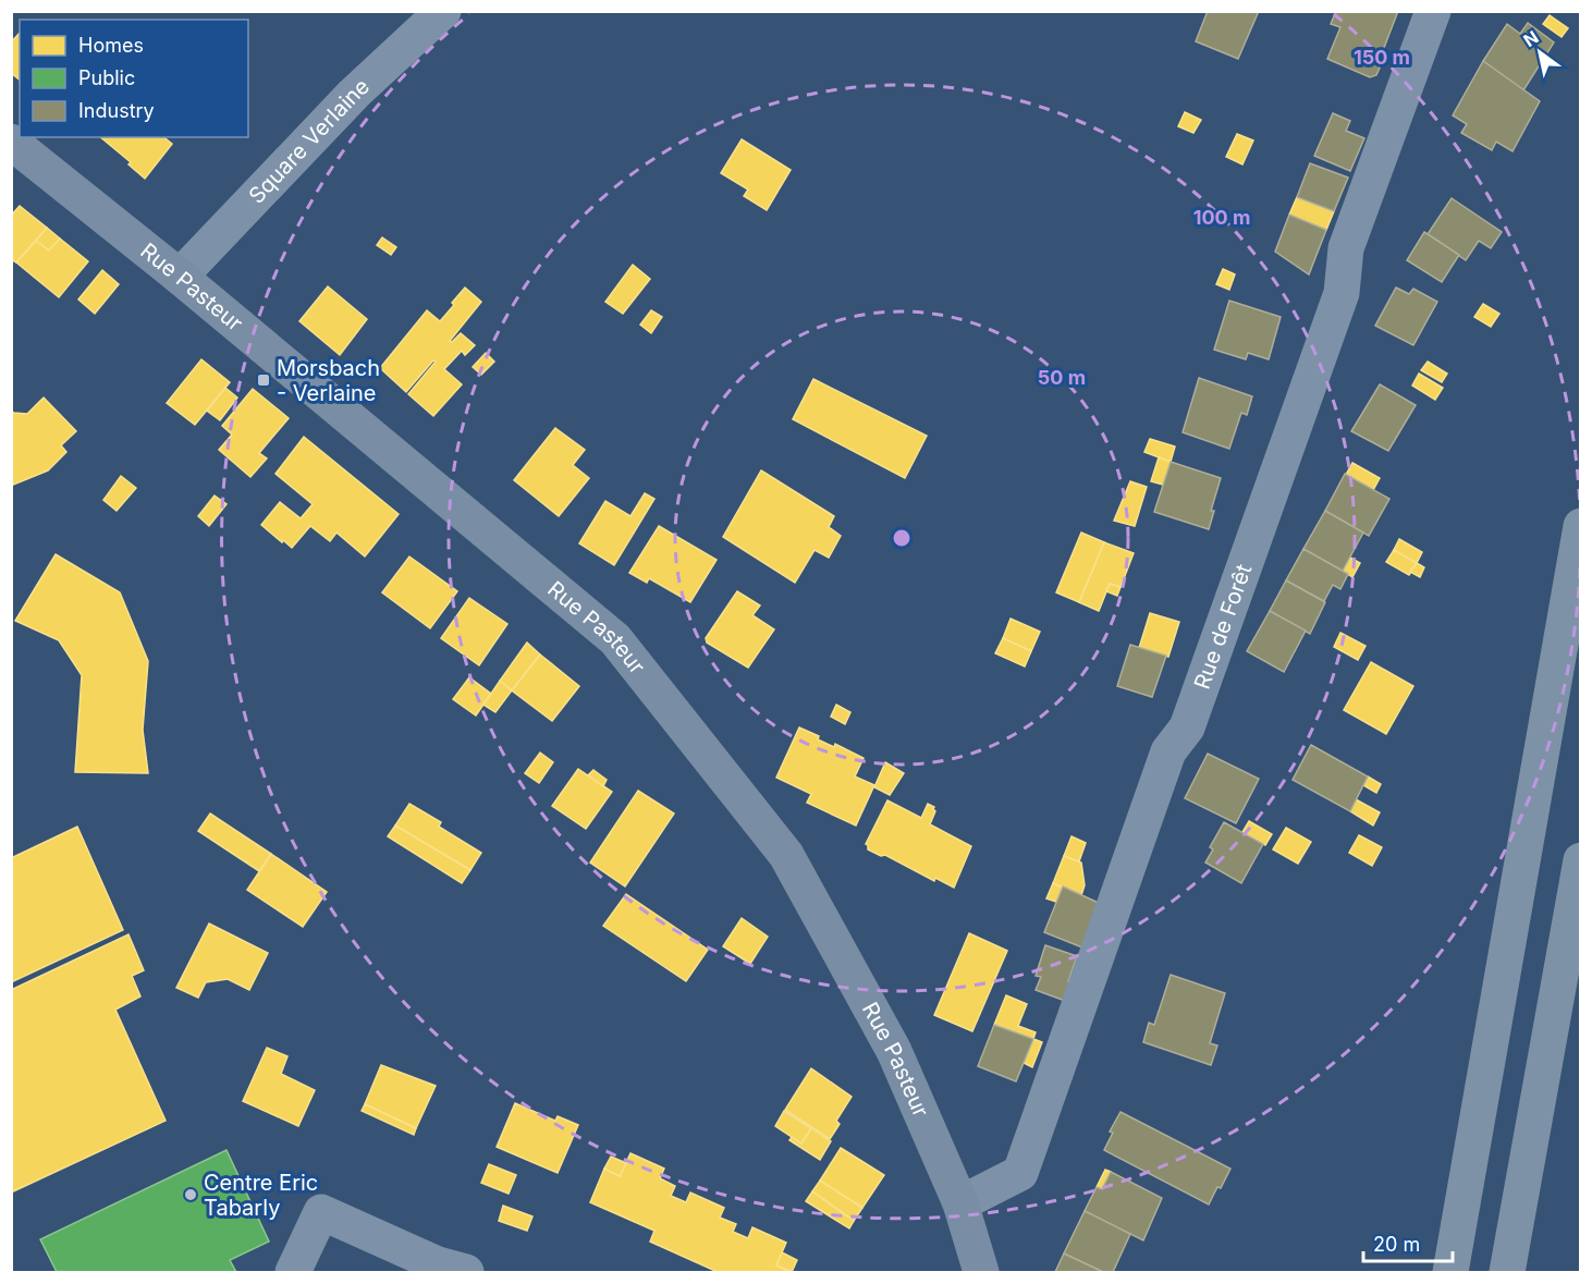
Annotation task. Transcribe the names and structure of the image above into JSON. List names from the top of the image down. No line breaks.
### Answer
{"streets":{"main road":["Rue Pasteur"],"street":["Square Verlaine","Rue de Forêt"]},"crossings":[["Square Verlaine","Rue Pasteur"],["Rue Pasteur","Rue de Forêt"]],"places":{"transit":["Morsbach - Verlaine"],"other":["Centre Eric Tabarly"]},"legend":["Homes","Public","Industry"],"scale_bar":"20 m","north":"top left","rings":["150 m","100 m","50 m"]}
